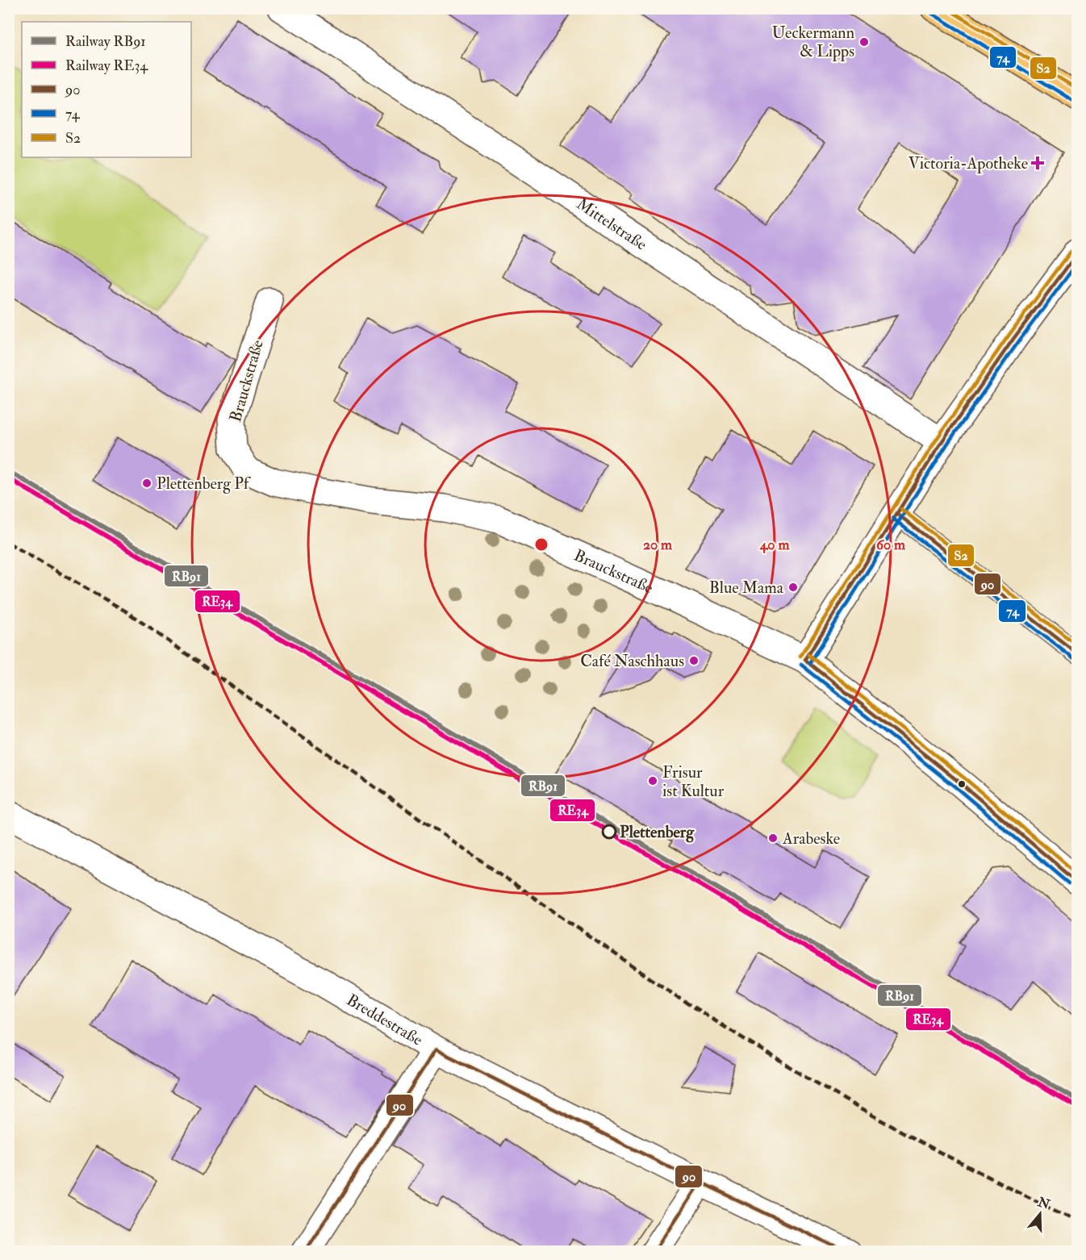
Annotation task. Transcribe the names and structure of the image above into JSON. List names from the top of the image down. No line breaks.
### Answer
{"streets":{"street":["Mittelstraße","Brauckstraße","Breddestraße"]},"places":{"other":["Ueckermann & Lipps","Plettenberg Pf","Blue Mama","Café Naschhaus","Frisur ist Kultur","Plettenberg","Arabeske"],"health":["Victoria-Apotheke"]},"lines":["transit line S2","transit line 74","transit line 90","rail line RB91","rail line RE34"],"legend":["Railway RB91","Railway RE34","90","74","S2"],"north":"top","rings":["20 m","40 m","60 m"]}
